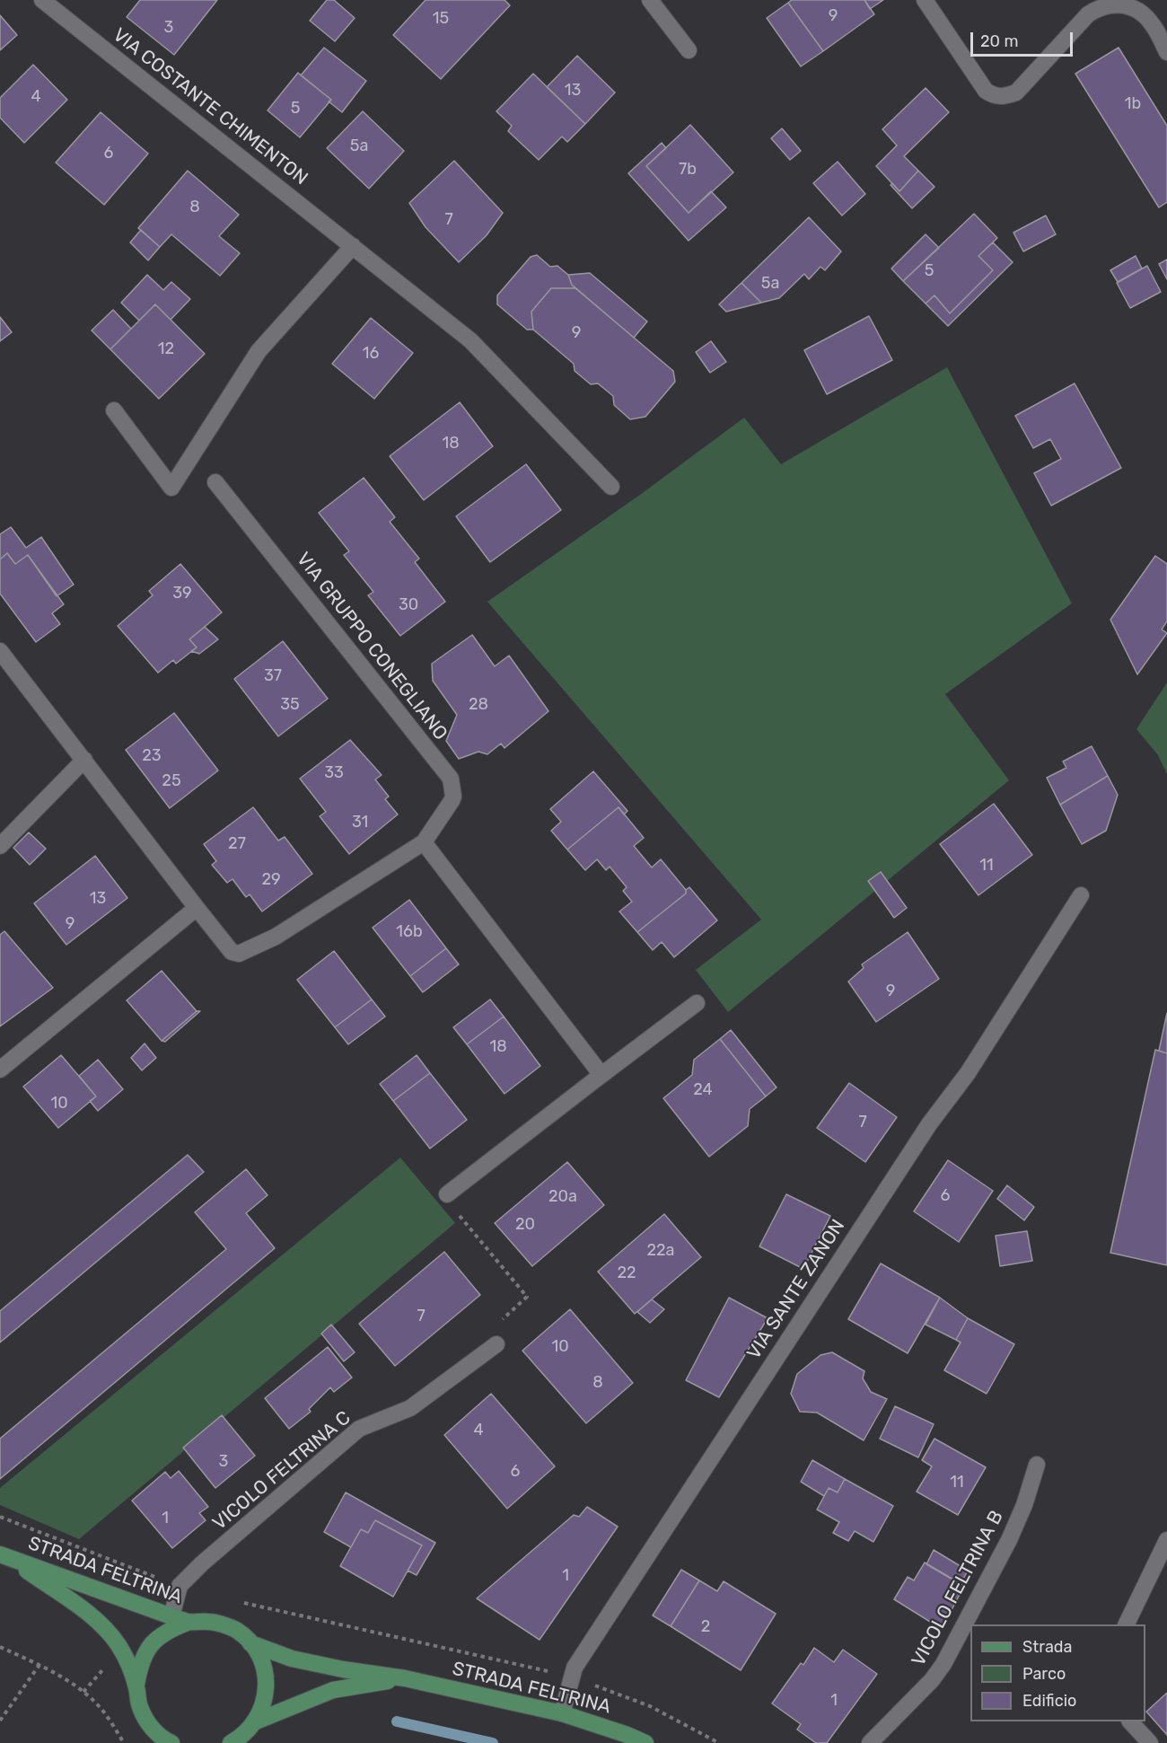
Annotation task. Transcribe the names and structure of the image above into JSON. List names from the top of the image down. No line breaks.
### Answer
{"streets":{"main road":["STRADA FELTRINA"],"street":["VIA COSTANTE CHIMENTON","VIA GRUPPO CONEGLIANO","VIA SANTE ZANON","VICOLO FELTRINA C","VICOLO FELTRINA B"]},"crossings":[["VIA SANTE ZANON","STRADA FELTRINA"]],"house_numbers":["9","15","3","13","4","1b","5","5a","6","7b","8","7","5","5a","9","12","16","18","39","30","37","35","28","23","33","25","31","27","11","29","13","9","16b","9","18","24","10","7","6","20a","20","22a","22","7","10","8","4","3","6","11","1","1","2","1"],"legend":["Strada","Parco","Edificio"],"scale_bar":"20 m"}
